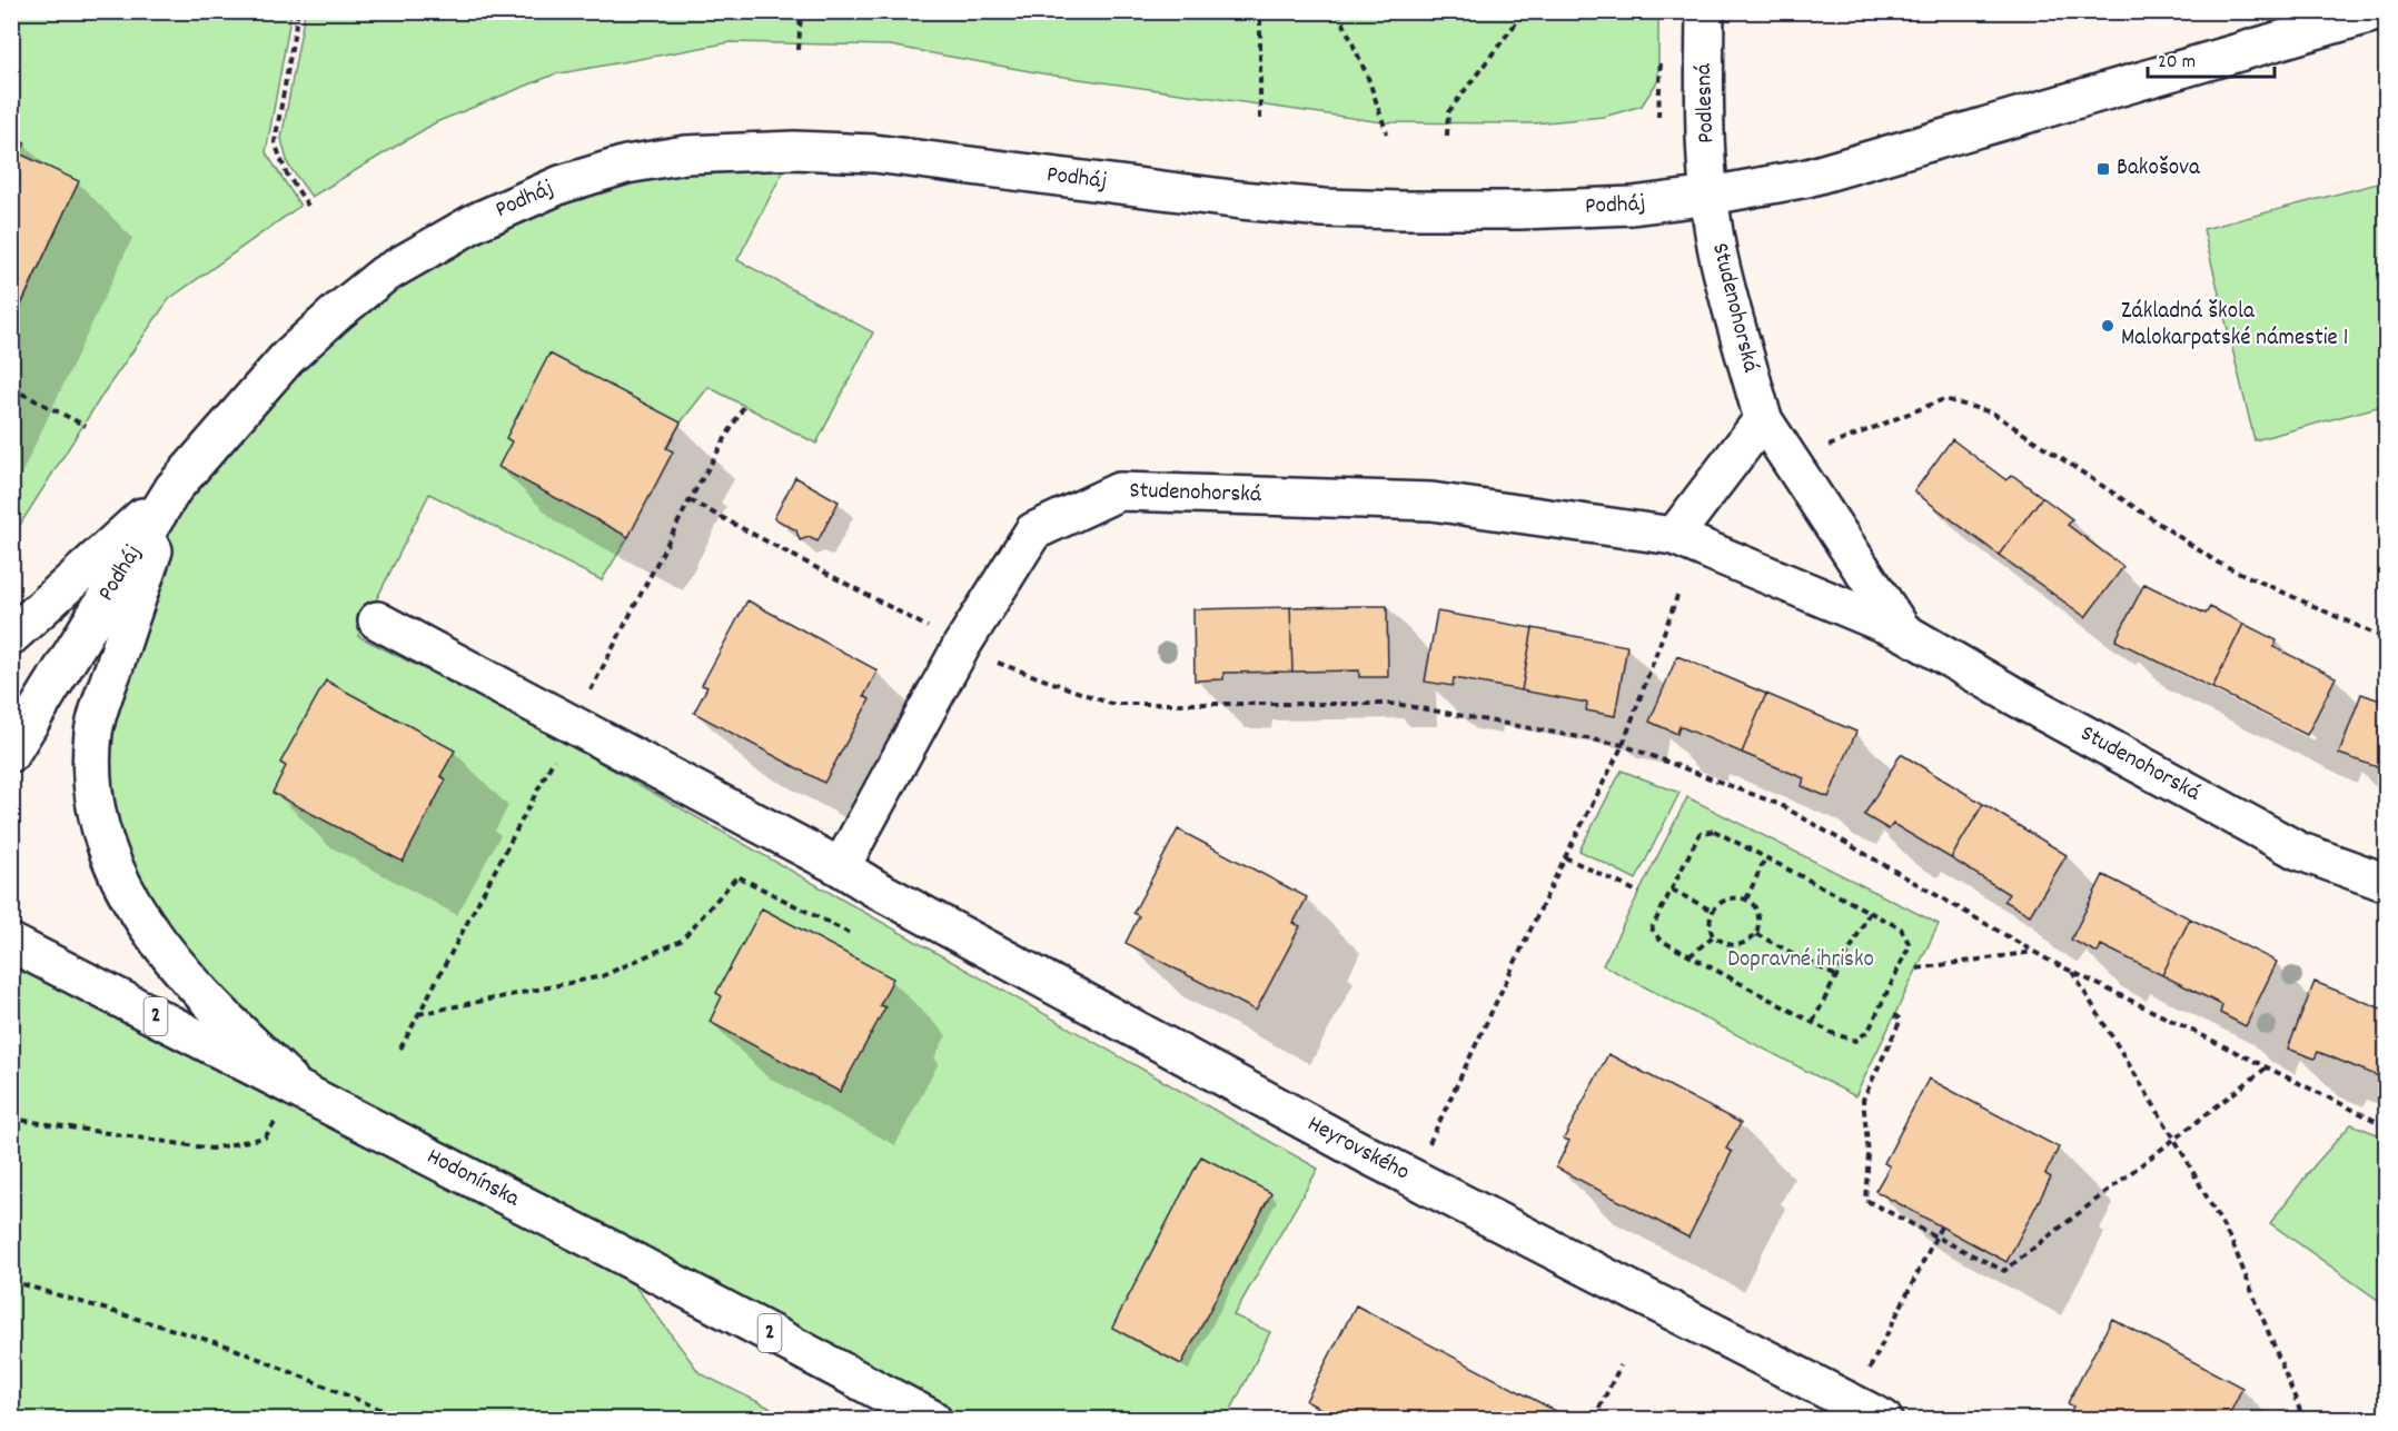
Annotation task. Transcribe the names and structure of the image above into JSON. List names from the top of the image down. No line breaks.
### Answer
{"streets":{"street":["Podlesná","Podháj","Studenohorská","2","Heyrovského","Hodonínska"]},"crossings":[["Podlesná","Podháj"],["Podlesná","Studenohorská"],["Podháj","Studenohorská"],["Studenohorská","Heyrovského"]],"parks":["Dopravné ihrisko"],"places":{"transit":["Bakošova"],"other":["Základná škola Malokarpatské námestie 1"]},"scale_bar":"20 m"}
